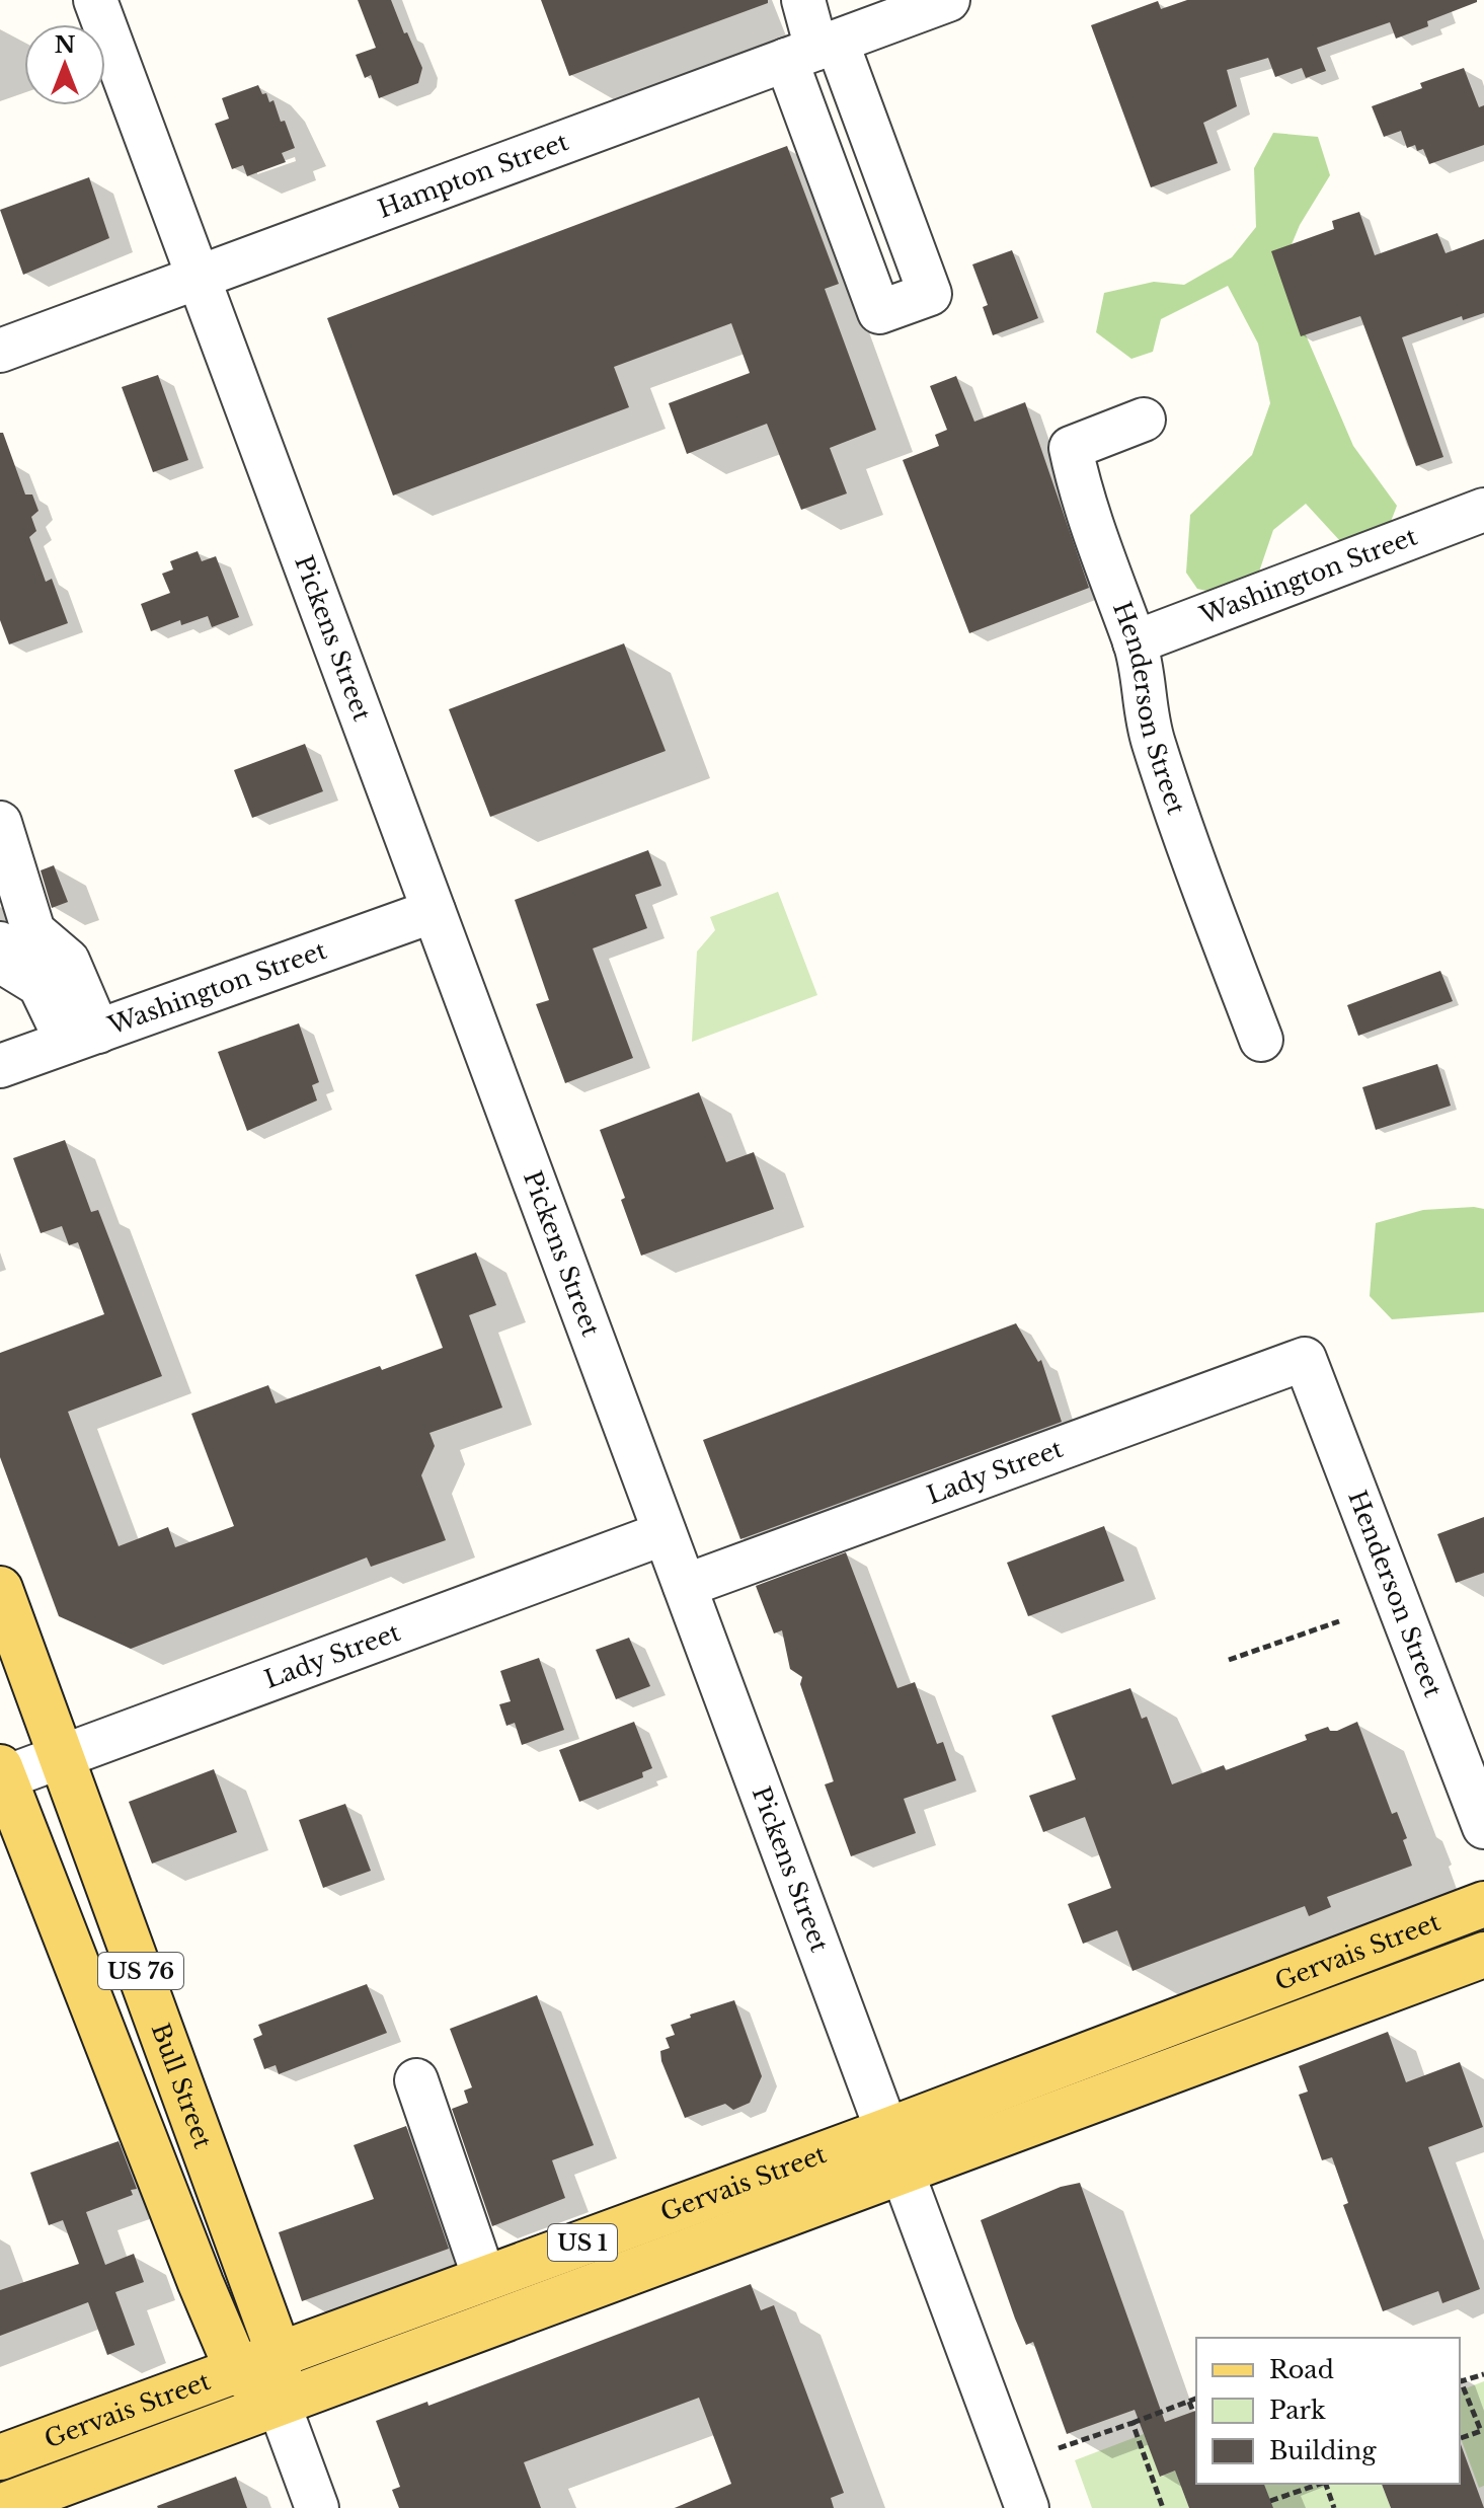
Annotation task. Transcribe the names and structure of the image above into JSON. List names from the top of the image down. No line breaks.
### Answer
{"streets":{"main road":["Gervais Street","US 76","Bull Street","US 1"],"street":["Hampton Street","Washington Street","Pickens Street","Henderson Street","Lady Street"]},"crossings":[["Hampton Street","Pickens Street"],["Washington Street","Pickens Street"],["Washington Street","Henderson Street"],["Pickens Street","Lady Street"],["Pickens Street","Gervais Street"],["Henderson Street","Lady Street"],["Lady Street","US 76"],["Lady Street","Bull Street"],["Gervais Street","US 76"],["Gervais Street","Bull Street"],["US 76","Bull Street"]],"legend":["Road","Park","Building"],"north":"top"}
